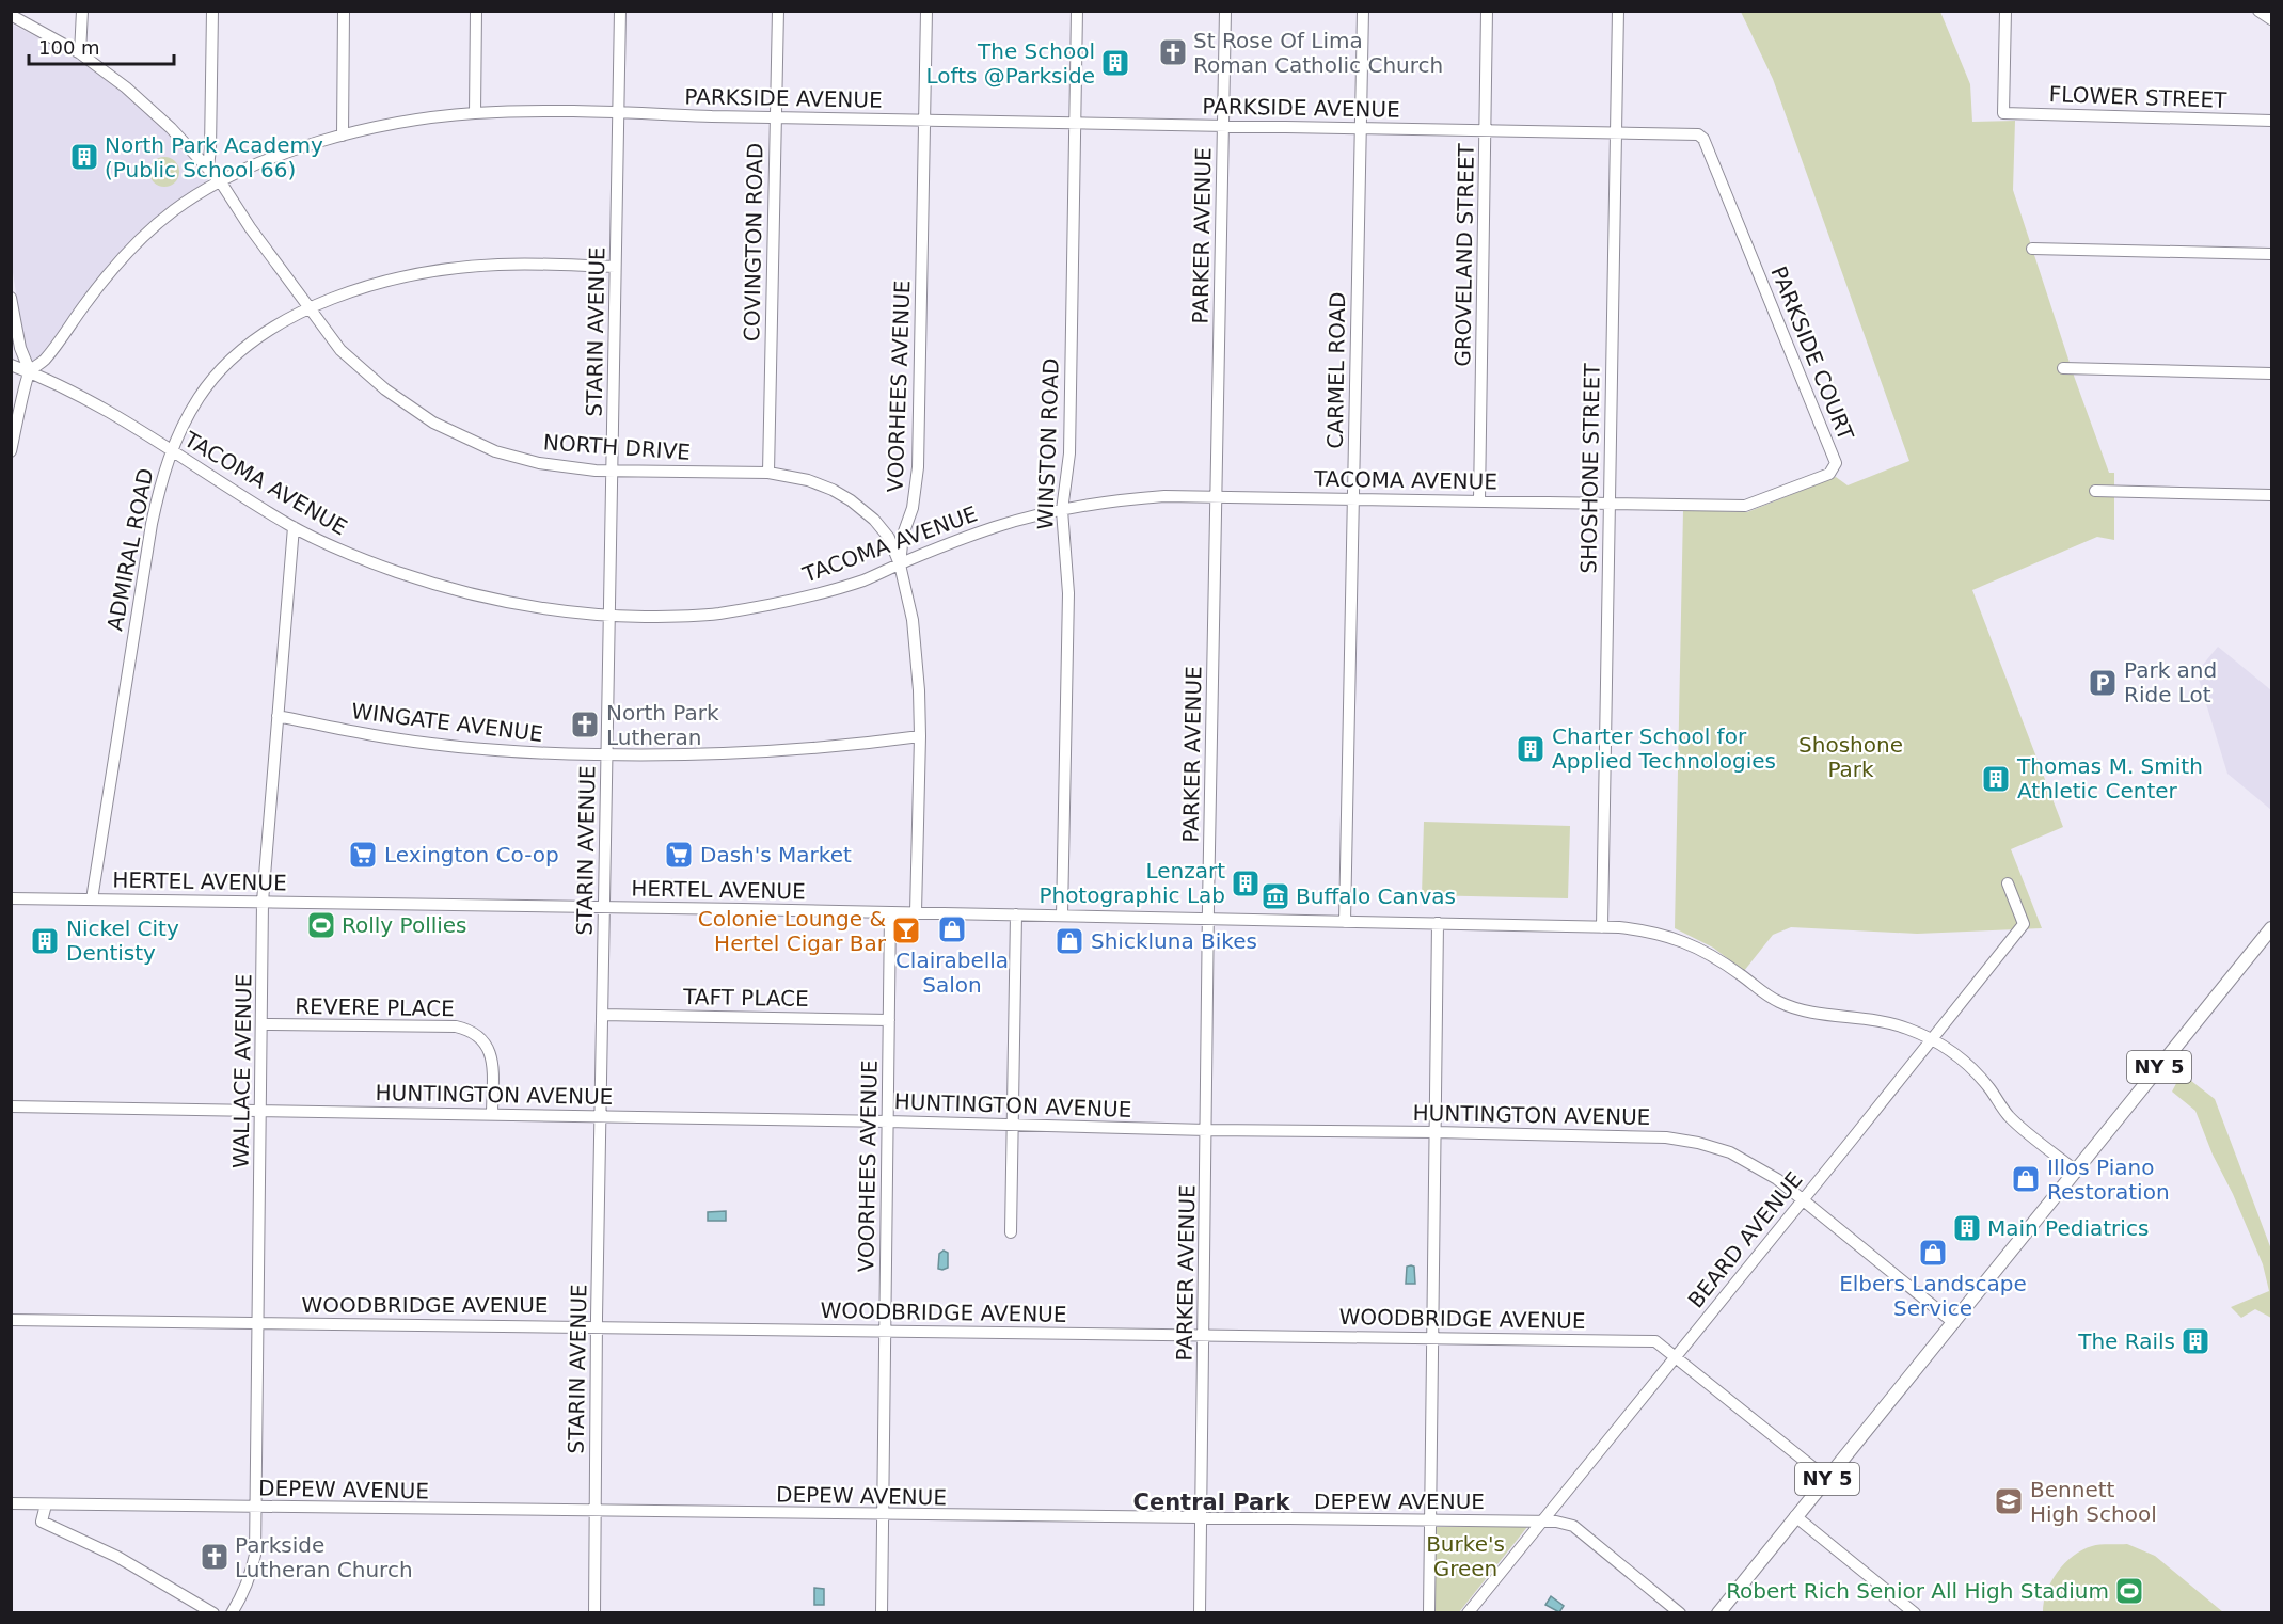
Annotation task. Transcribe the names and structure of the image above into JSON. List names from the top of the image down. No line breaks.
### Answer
{"streets":{"main road":["NY 5"],"street":["FLOWER STREET","PARKSIDE AVENUE","PARKER AVENUE","COVINGTON ROAD","GROVELAND STREET","STARIN AVENUE","PARKSIDE COURT","CARMEL ROAD","VOORHEES AVENUE","WINSTON ROAD","NORTH DRIVE","SHOSHONE STREET","TACOMA AVENUE","ADMIRAL ROAD","WINGATE AVENUE","HERTEL AVENUE","TAFT PLACE","REVERE PLACE","WALLACE AVENUE","HUNTINGTON AVENUE","BEARD AVENUE","WOODBRIDGE AVENUE","DEPEW AVENUE"]},"crossings":[["PARKSIDE AVENUE","PARKER AVENUE"],["PARKSIDE AVENUE","COVINGTON ROAD"],["PARKSIDE AVENUE","GROVELAND STREET"],["PARKSIDE AVENUE","STARIN AVENUE"],["PARKSIDE AVENUE","PARKSIDE COURT"],["PARKSIDE AVENUE","CARMEL ROAD"],["PARKSIDE AVENUE","VOORHEES AVENUE"],["PARKSIDE AVENUE","WINSTON ROAD"],["PARKSIDE AVENUE","NORTH DRIVE"],["PARKSIDE AVENUE","SHOSHONE STREET"],["PARKSIDE AVENUE","TACOMA AVENUE"],["PARKER AVENUE","TACOMA AVENUE"],["PARKER AVENUE","HERTEL AVENUE"],["PARKER AVENUE","HUNTINGTON AVENUE"],["PARKER AVENUE","WOODBRIDGE AVENUE"],["PARKER AVENUE","DEPEW AVENUE"],["COVINGTON ROAD","NORTH DRIVE"],["GROVELAND STREET","TACOMA AVENUE"],["STARIN AVENUE","NORTH DRIVE"],["STARIN AVENUE","TACOMA AVENUE"],["STARIN AVENUE","ADMIRAL ROAD"],["STARIN AVENUE","WINGATE AVENUE"],["STARIN AVENUE","HERTEL AVENUE"],["STARIN AVENUE","TAFT PLACE"],["STARIN AVENUE","HUNTINGTON AVENUE"],["STARIN AVENUE","WOODBRIDGE AVENUE"],["STARIN AVENUE","DEPEW AVENUE"],["PARKSIDE COURT","SHOSHONE STREET"],["PARKSIDE COURT","TACOMA AVENUE"],["CARMEL ROAD","TACOMA AVENUE"],["CARMEL ROAD","HERTEL AVENUE"],["VOORHEES AVENUE","NORTH DRIVE"],["VOORHEES AVENUE","TACOMA AVENUE"],["VOORHEES AVENUE","WINGATE AVENUE"],["VOORHEES AVENUE","HERTEL AVENUE"],["VOORHEES AVENUE","TAFT PLACE"],["VOORHEES AVENUE","HUNTINGTON AVENUE"],["VOORHEES AVENUE","WOODBRIDGE AVENUE"],["VOORHEES AVENUE","DEPEW AVENUE"],["WINSTON ROAD","TACOMA AVENUE"],["WINSTON ROAD","HERTEL AVENUE"],["NORTH DRIVE","TACOMA AVENUE"],["NORTH DRIVE","ADMIRAL ROAD"],["SHOSHONE STREET","TACOMA AVENUE"],["SHOSHONE STREET","HERTEL AVENUE"],["TACOMA AVENUE","ADMIRAL ROAD"],["TACOMA AVENUE","WALLACE AVENUE"],["ADMIRAL ROAD","HERTEL AVENUE"],["WINGATE AVENUE","WALLACE AVENUE"],["HERTEL AVENUE","NY 5"],["HERTEL AVENUE","WALLACE AVENUE"],["HERTEL AVENUE","BEARD AVENUE"],["REVERE PLACE","WALLACE AVENUE"],["REVERE PLACE","HUNTINGTON AVENUE"],["NY 5","HUNTINGTON AVENUE"],["NY 5","WOODBRIDGE AVENUE"],["WALLACE AVENUE","HUNTINGTON AVENUE"],["WALLACE AVENUE","WOODBRIDGE AVENUE"],["WALLACE AVENUE","DEPEW AVENUE"],["HUNTINGTON AVENUE","BEARD AVENUE"],["BEARD AVENUE","WOODBRIDGE AVENUE"],["BEARD AVENUE","DEPEW AVENUE"]],"districts":["Central Park"],"parks":["Shoshone Park","Burke's Green"],"places":{"church":["St Rose Of Lima Roman Catholic Church","North Park Lutheran","Parkside Lutheran Church"],"building":["The School Lofts @Parkside","North Park Academy (Public School 66)","Charter School for Applied Technologies","Thomas M. Smith Athletic Center","Lenzart Photographic Lab","Nickel City Dentisty","Main Pediatrics","The Rails"],"parking":["Park and Ride Lot"],"supermarket":["Lexington Co-op","Dash's Market"],"museum":["Buffalo Canvas"],"sports":["Rolly Pollies","Robert Rich Senior All High Stadium"],"shop":["Clairabella Salon","Shickluna Bikes","Illos Piano Restoration","Elbers Landscape Service"],"bar":["Colonie Lounge & Hertel Cigar Bar"],"school or university":["Bennett High School"]},"scale_bar":"100 m"}
